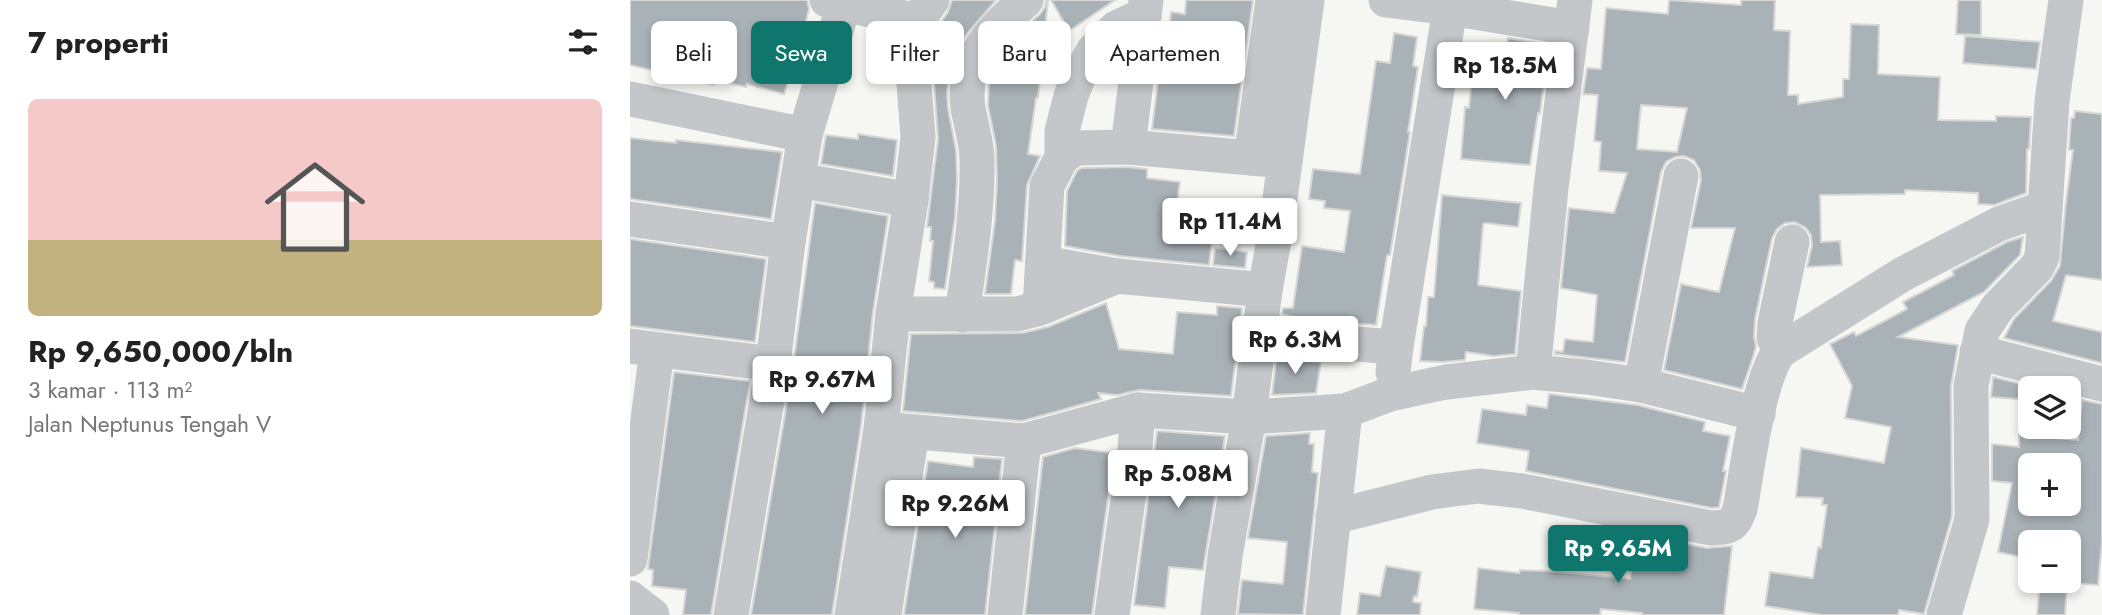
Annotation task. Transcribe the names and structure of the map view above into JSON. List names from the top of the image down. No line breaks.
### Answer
{"page":{"heading":"7 properti","chip":["Beli","Sewa","Filter","Baru","Apartemen"],"price":["Rp 18.5M","Rp 11.4M","Rp 6.3M","Rp 9.67M","Rp 5.08M","Rp 9.26M","Rp 9.65M"],"list":[{"name":"Rp 9,650,000/bln","note":"3 kamar · 113 m² · Jalan Neptunus Tengah V"}],"map_buttons":["+","−"]}}
